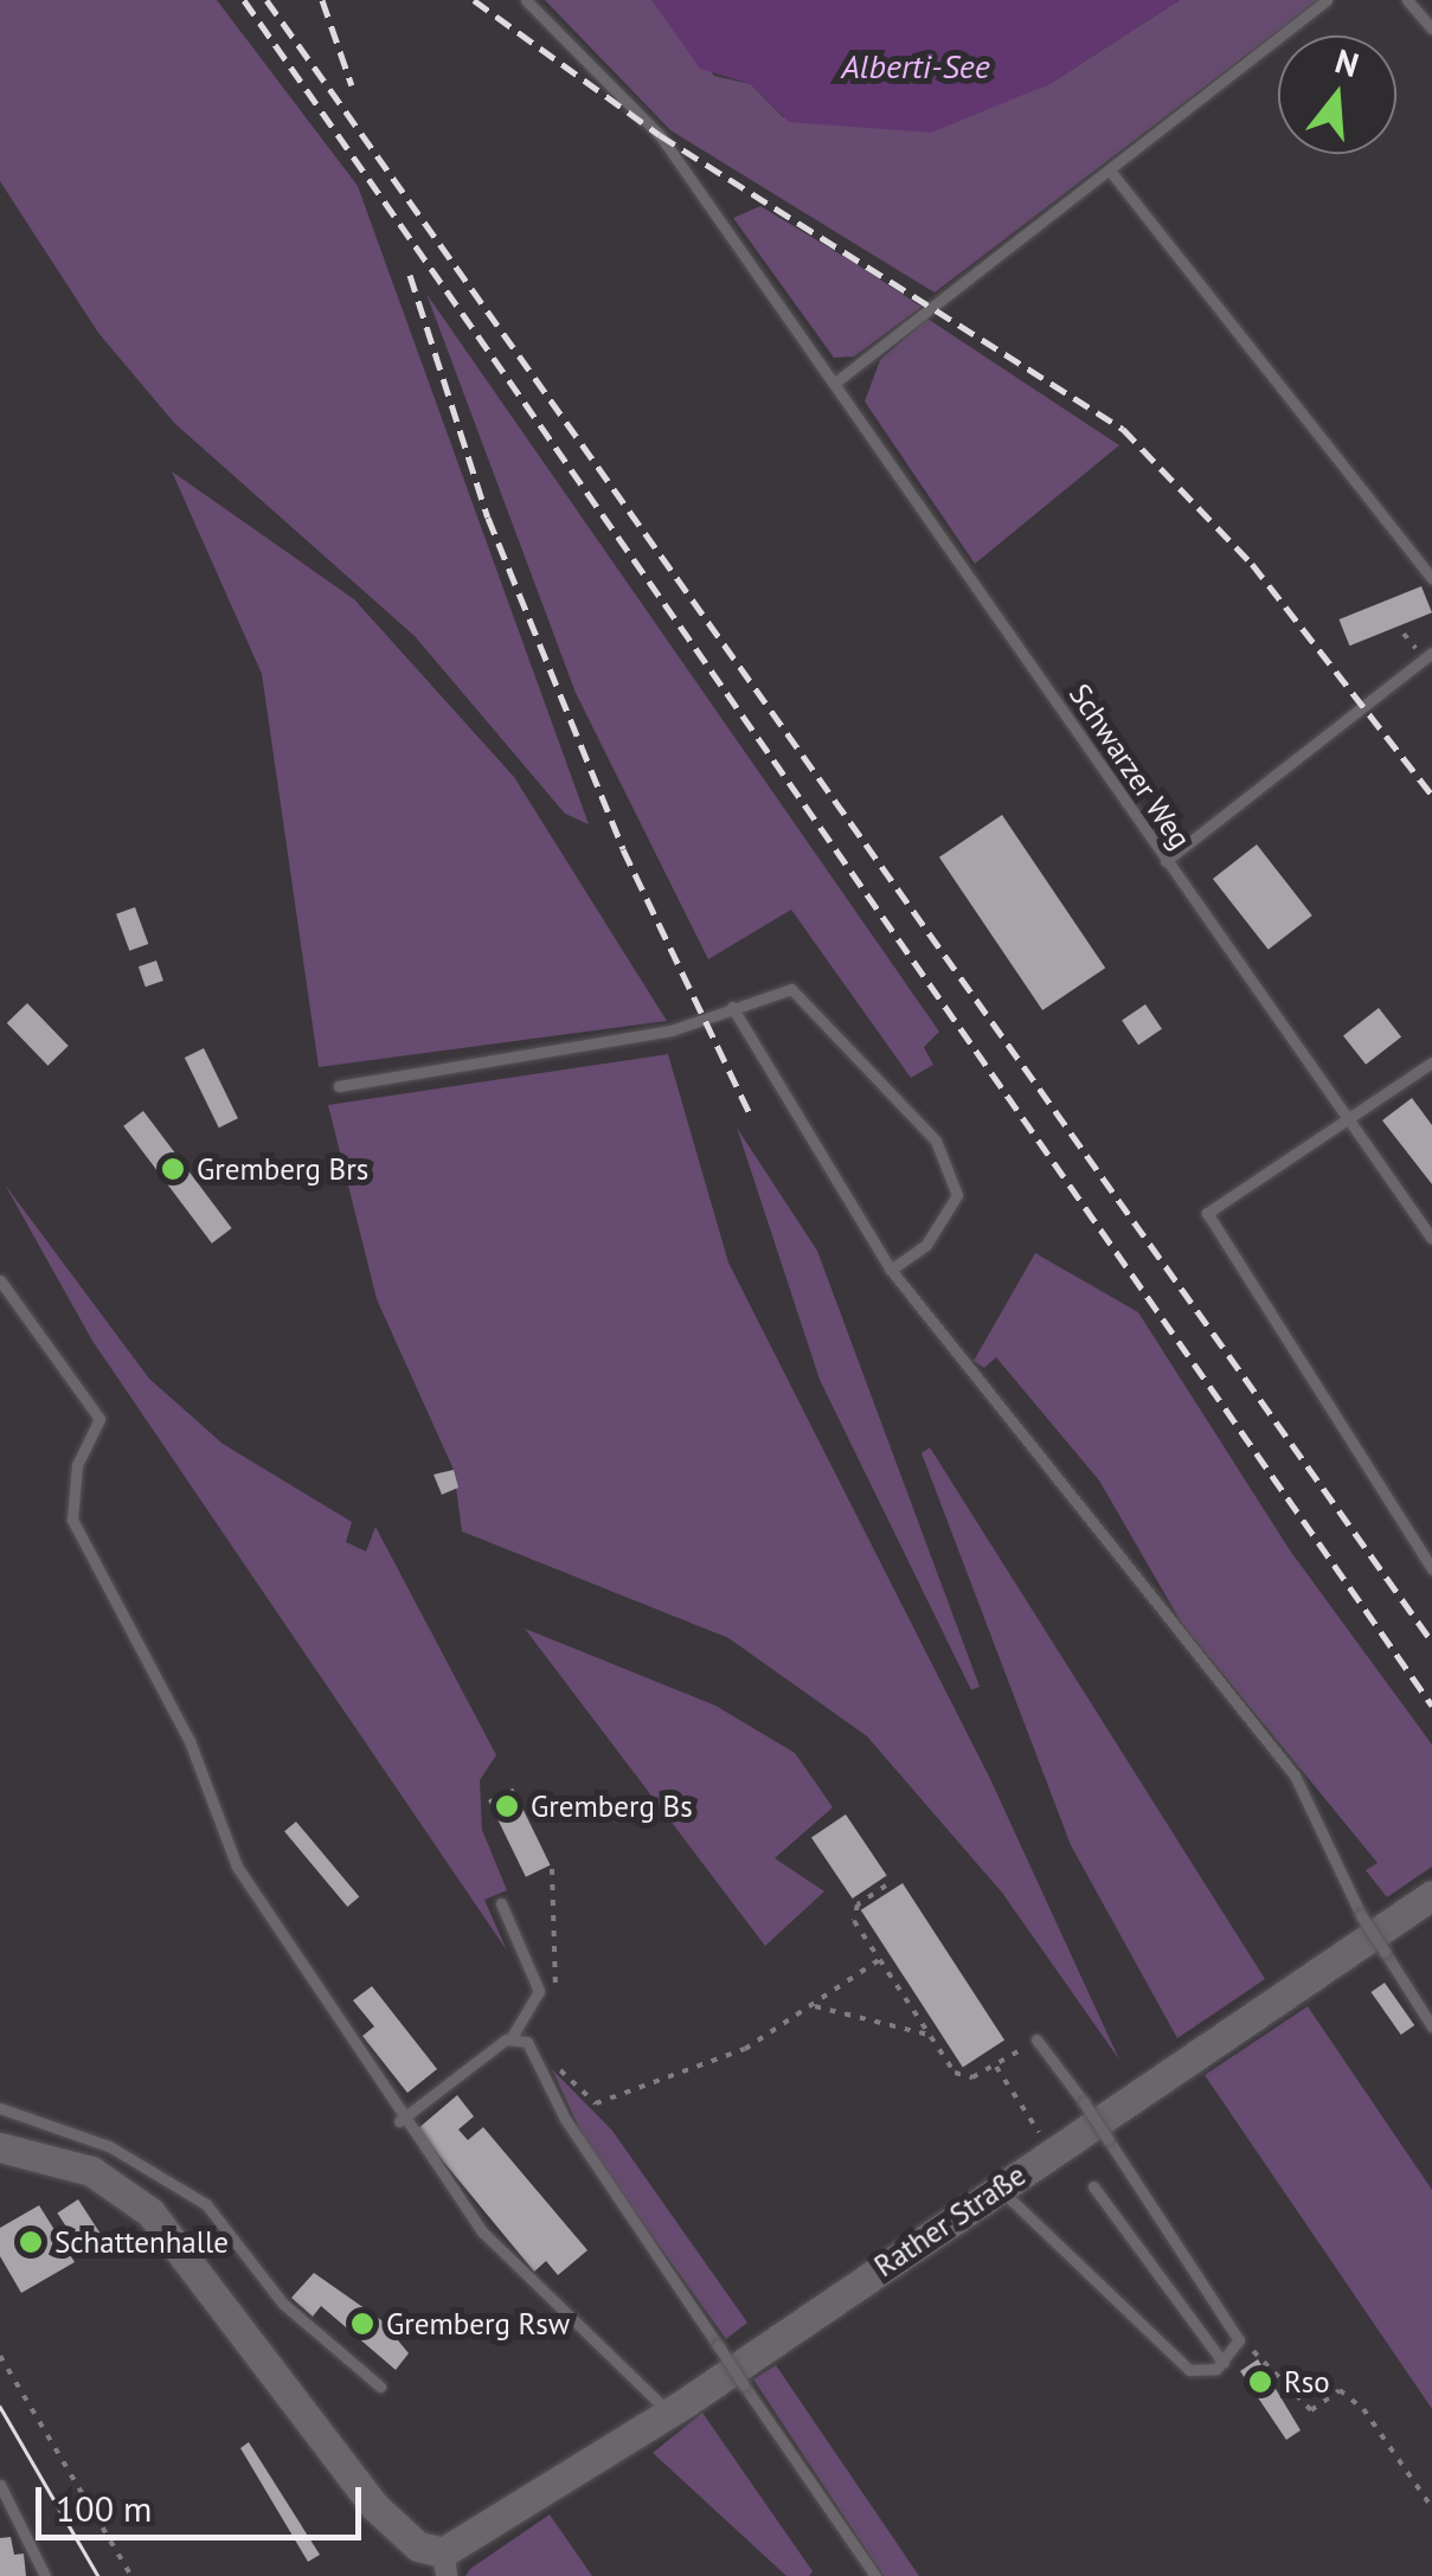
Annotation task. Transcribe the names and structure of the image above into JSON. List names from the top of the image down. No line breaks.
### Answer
{"streets":{"street":["Rather Straße"],"lane":["Schwarzer Weg"]},"water":["Alberti-See"],"places":["Gremberg Brs","Gremberg Bs","Schattenhalle","Gremberg Rsw","Rso"],"scale_bar":"100 m","north":"top"}
